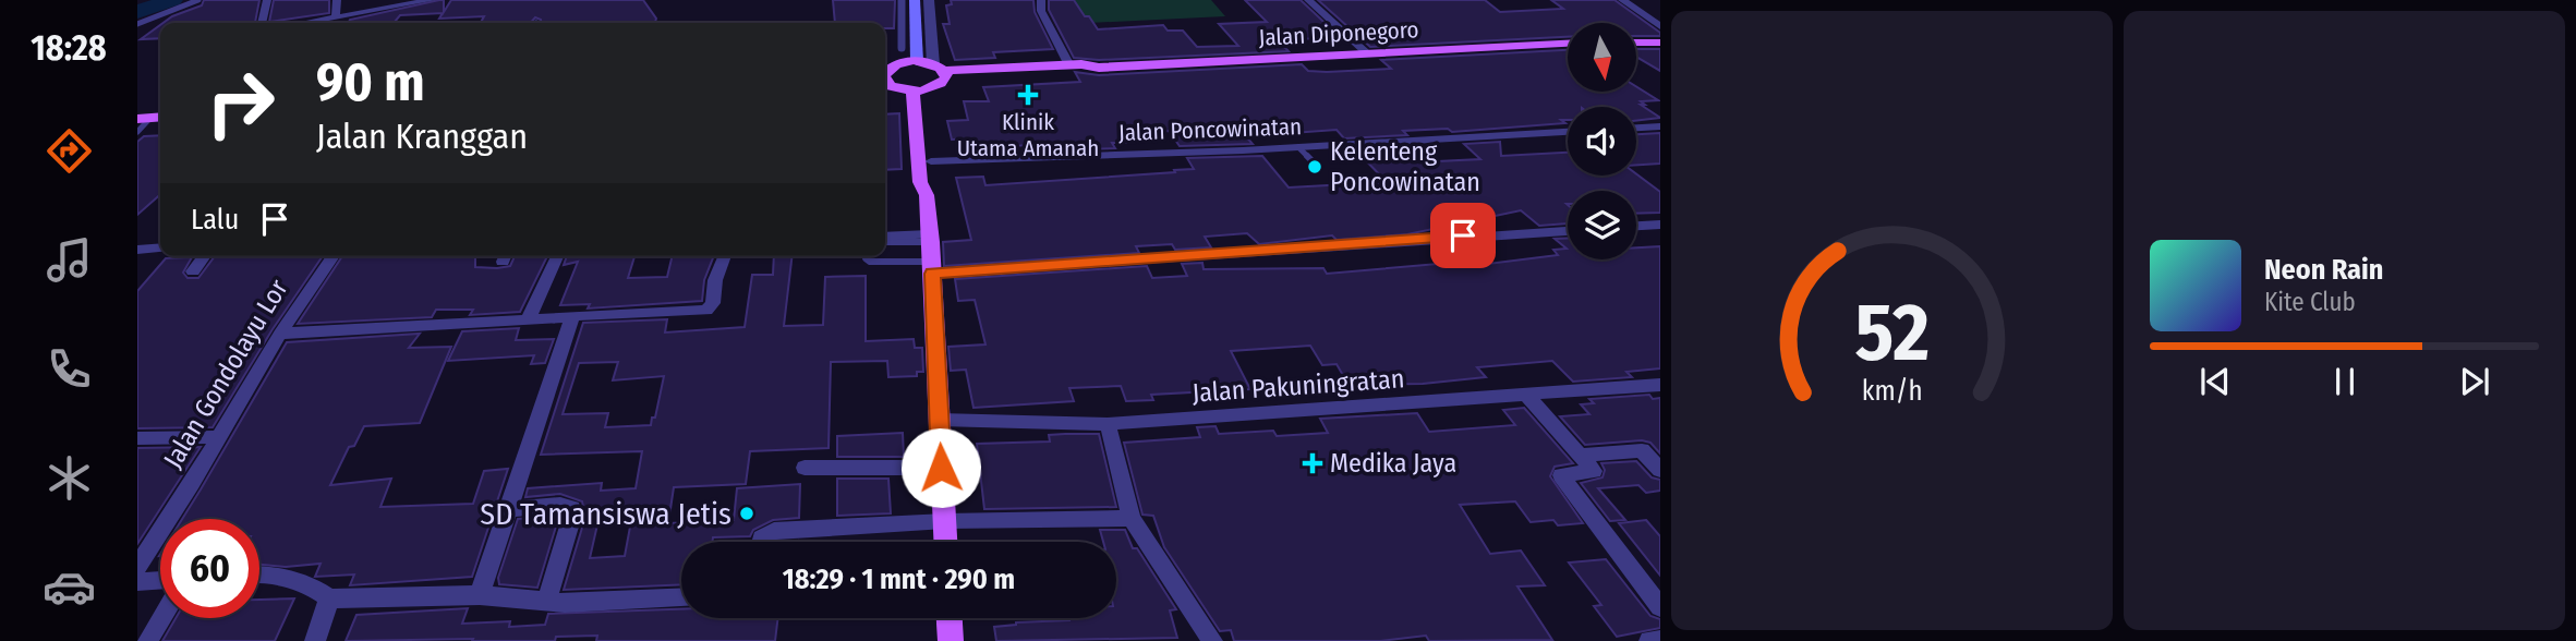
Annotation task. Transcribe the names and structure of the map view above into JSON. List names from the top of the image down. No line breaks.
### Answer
{"streets":{"main road":["Jalan Diponegoro"],"street":["Jalan Poncowinatan","Jalan Gondolayu Lor","Jalan Pakuningratan"]},"places":{"health":["Klinik Utama Amanah","Medika Jaya"],"other":["Kelenteng Poncowinatan","SD Tamansiswa Jetis"]},"north":"bottom","page":{"tabs":"18:28","turn":["90 m","Jalan Kranggan"],"then":"Lalu","song":["Neon Rain","Kite Club"],"limit":"60","trip":"18:29 · 1 mnt · 290 m","gauge":["52","km/h"]}}
